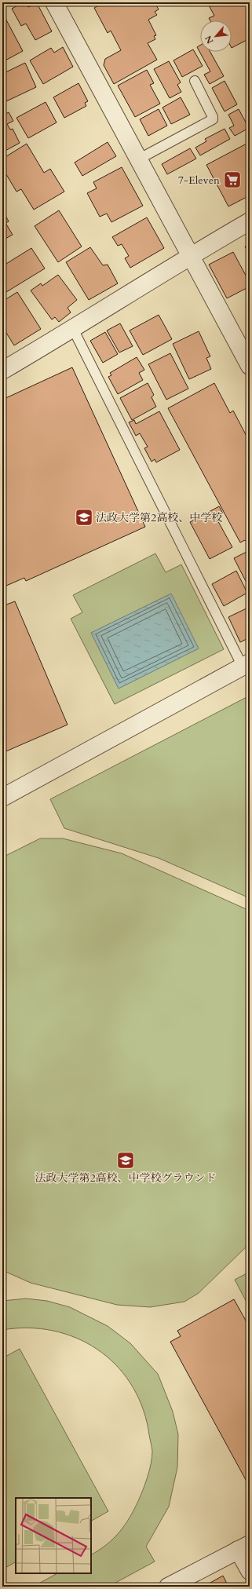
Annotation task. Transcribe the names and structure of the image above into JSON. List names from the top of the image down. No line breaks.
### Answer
{"places":{"supermarket":["7-Eleven"],"school or university":["法政大学第2高校、中学校","法政大学第2高校、中学校グラウンド"]},"north":"bottom left"}
